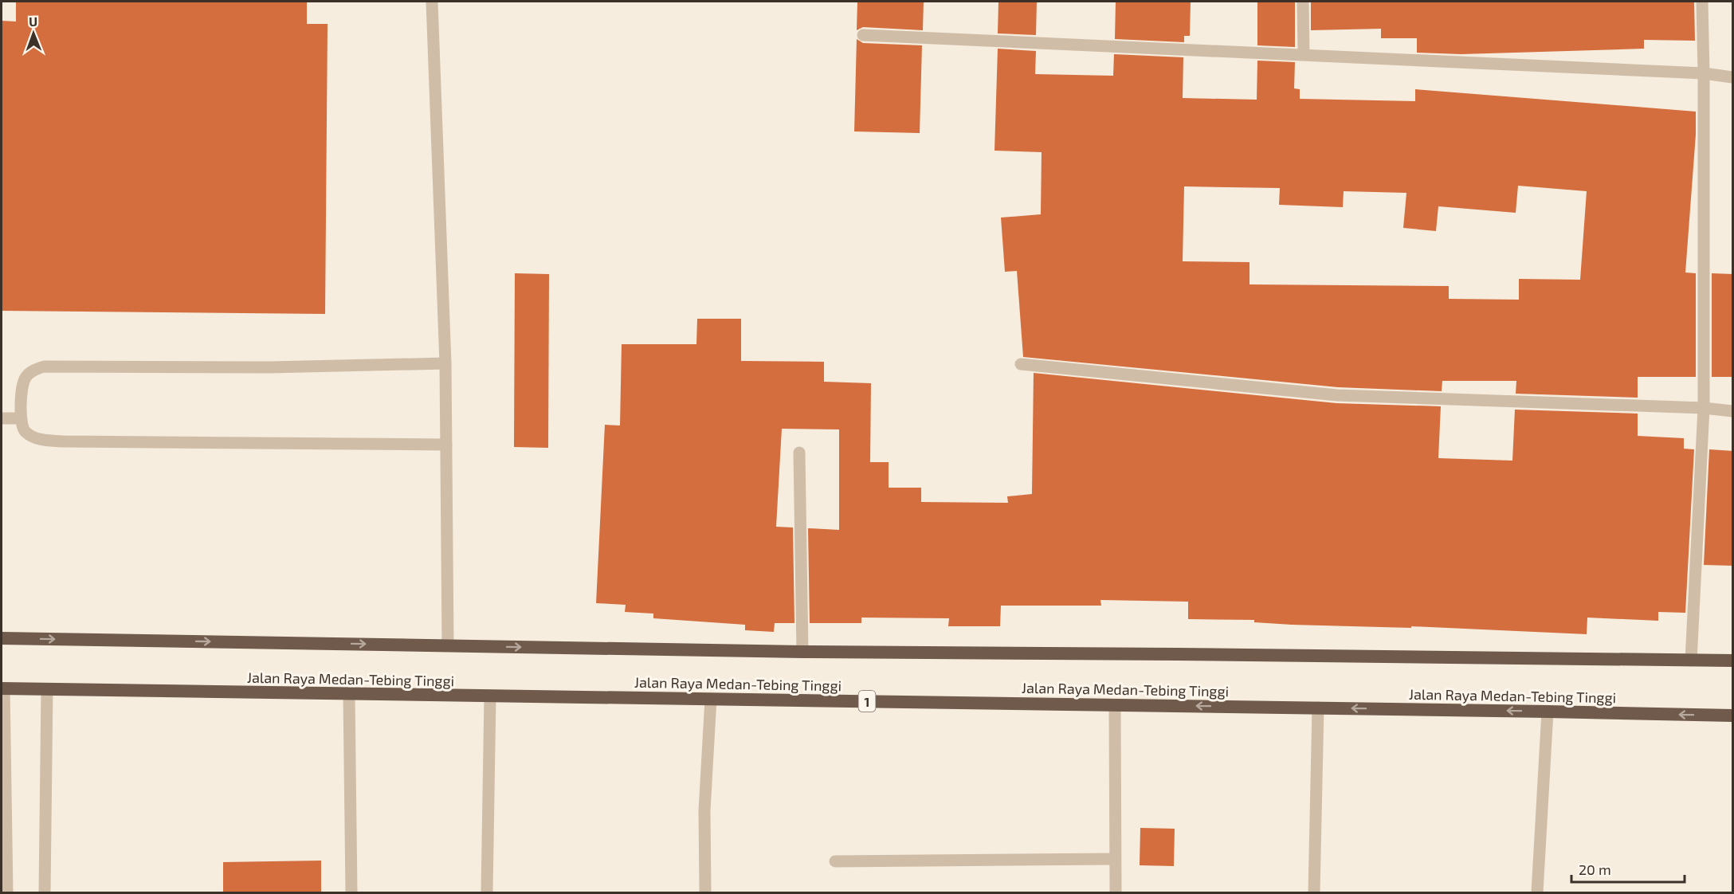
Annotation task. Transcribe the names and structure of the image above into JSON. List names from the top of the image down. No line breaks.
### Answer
{"streets":{"highway":["Jalan Raya Medan-Tebing Tinggi","1"]},"scale_bar":"20 m","north":"top"}
